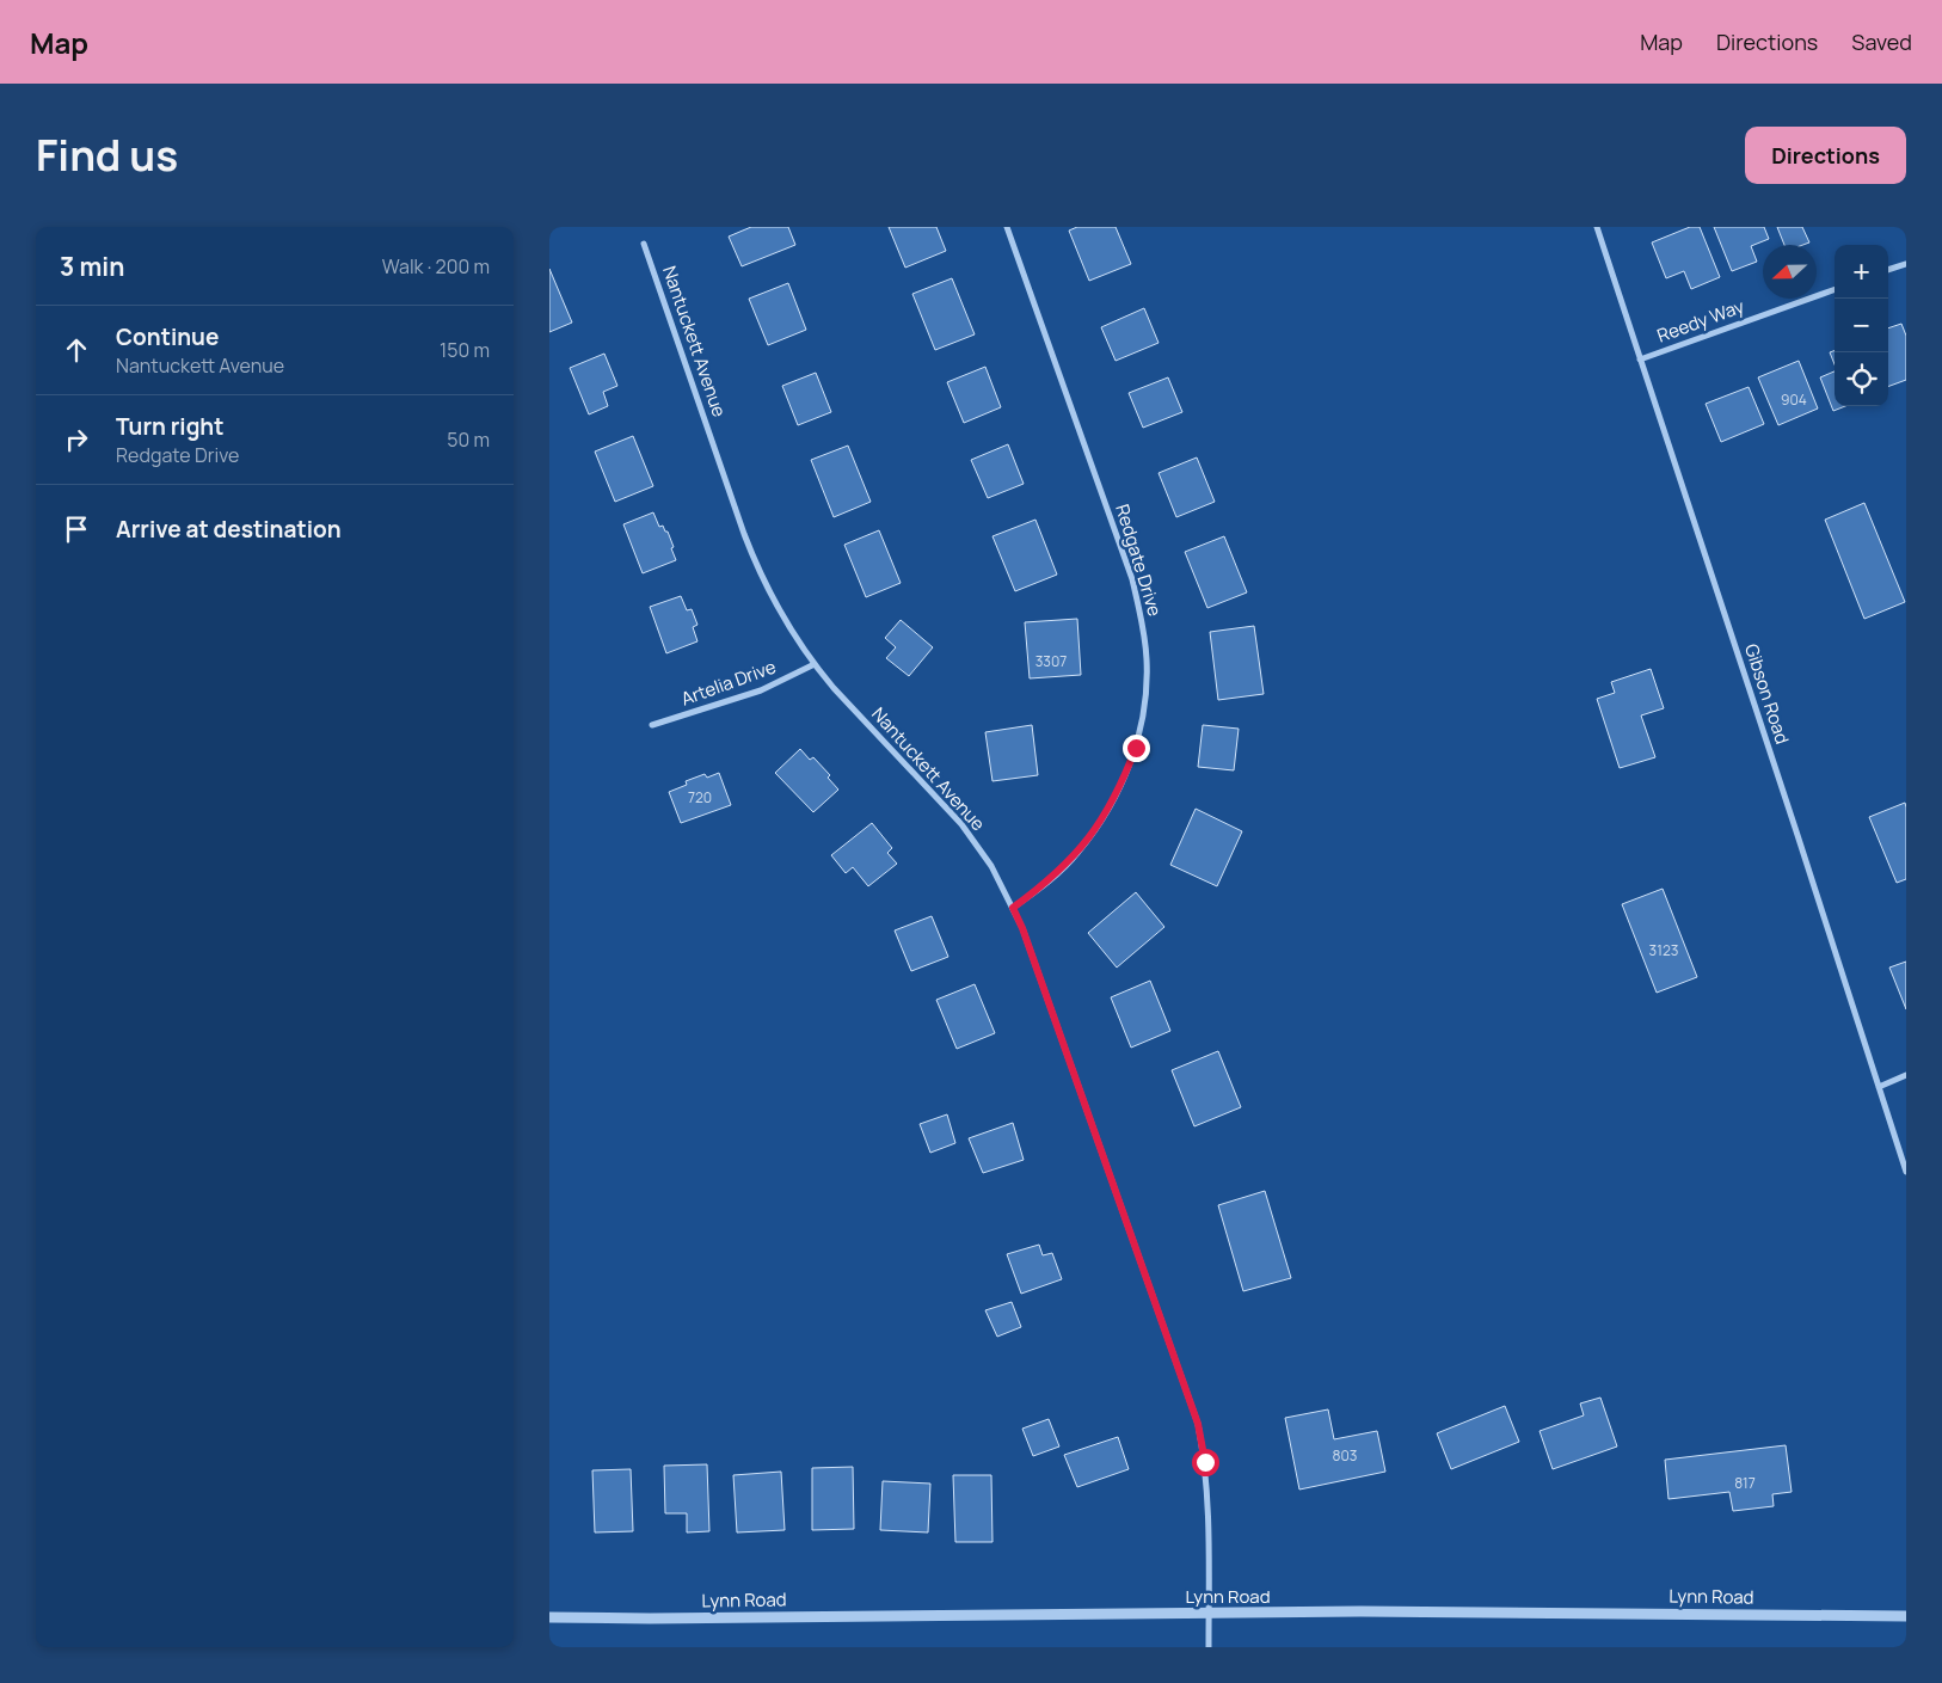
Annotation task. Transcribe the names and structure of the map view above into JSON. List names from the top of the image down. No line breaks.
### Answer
{"streets":{"street":["Reedy Way","Nantuckett Avenue","Redgate Drive","Artelia Drive","Gibson Road","Lynn Road"]},"crossings":[["Reedy Way","Gibson Road"],["Nantuckett Avenue","Redgate Drive"],["Nantuckett Avenue","Artelia Drive"],["Nantuckett Avenue","Lynn Road"]],"house_numbers":["904","3307","720","3123","803","817"],"north":"left","page":{"header":"Map","nav":["Map","Directions","Saved"],"title":"Find us","buttons":"Directions","heading":["3 min","Walk · 200 m"],"map_buttons":["+","−"],"list":[["Continue","Nantuckett Avenue","150 m"],["Turn right","Redgate Drive","50 m"],"Arrive at destination"]}}
